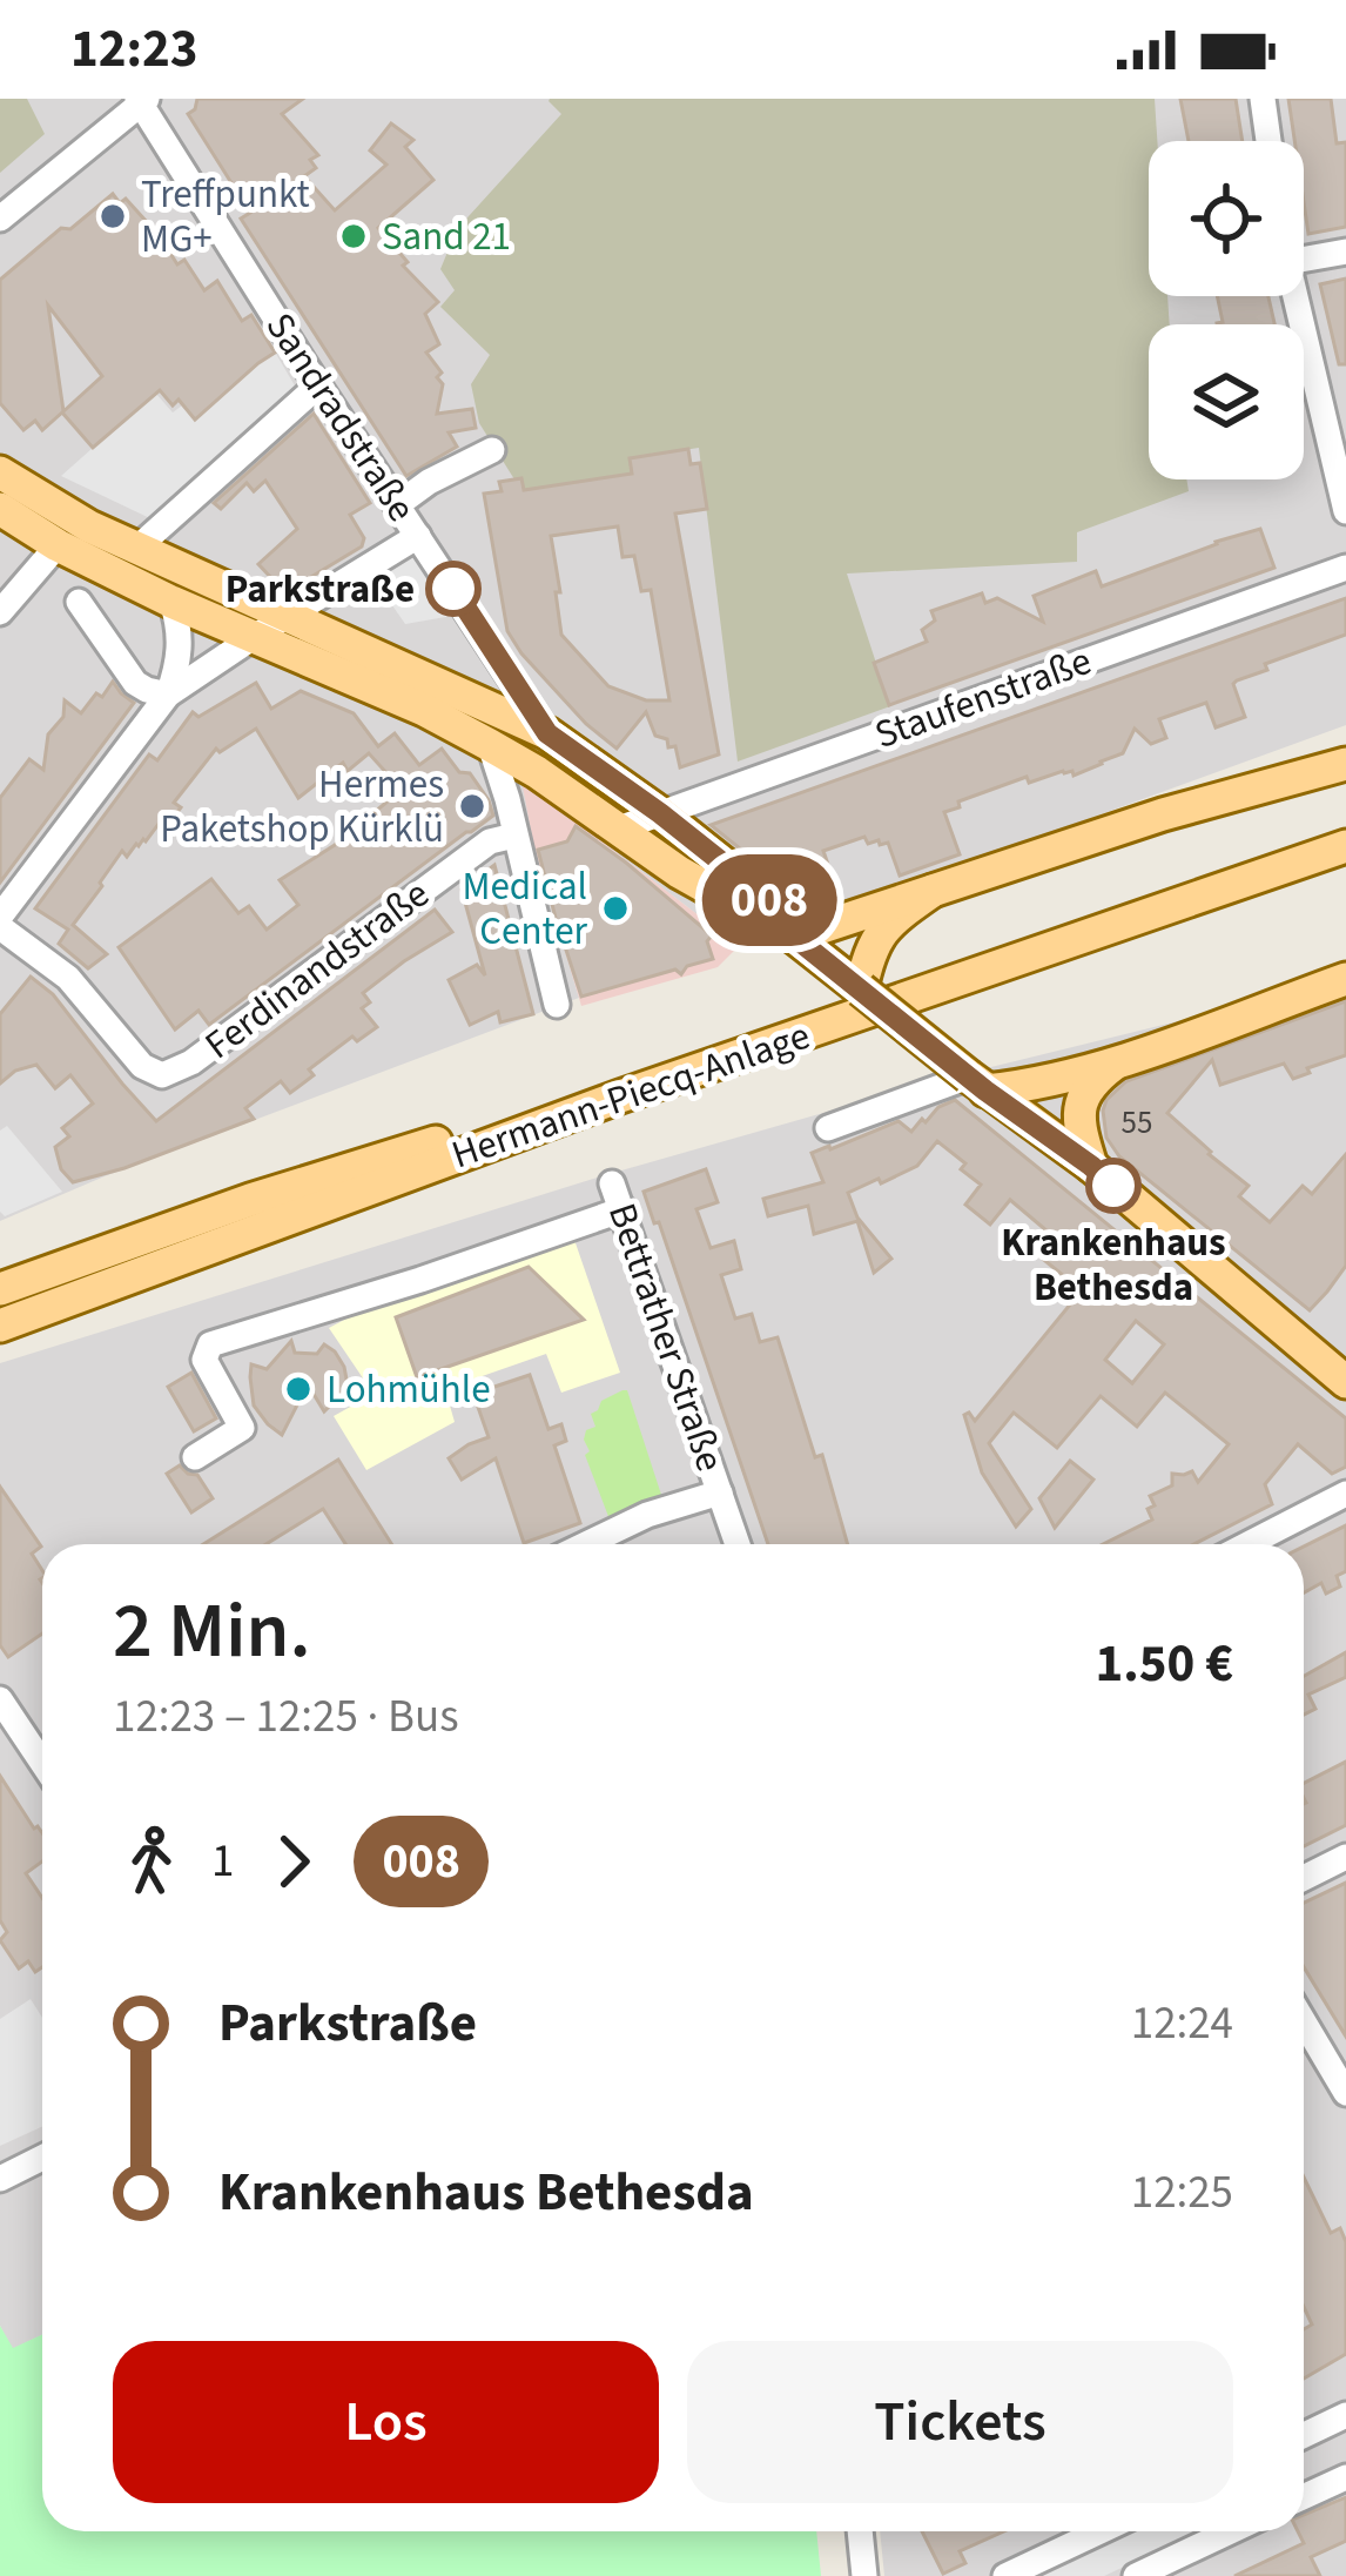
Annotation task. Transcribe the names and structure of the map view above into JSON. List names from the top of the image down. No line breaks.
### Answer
{"streets":{"main road":["Hermann-Piecq-Anlage"],"street":["Sandradstraße","Staufenstraße","Ferdinandstraße","Bettrather Straße"]},"places":["Treffpunkt MG+","Sand 21","Parkstraße","Hermes Paketshop Kürklü","Medical Center","Krankenhaus Bethesda","Lohmühle"],"lines":["bus line 008"],"house_numbers":["55"],"page":{"status":"12:23","on_map":"008","heading":["2 Min.","12:23 – 12:25 · Bus","1.50 €"],"legs":["1","008"],"list":[{"name":"Parkstraße","value":"12:24"},{"name":"Krankenhaus Bethesda","value":"12:25"}],"buttons":["Los","Tickets"]}}
